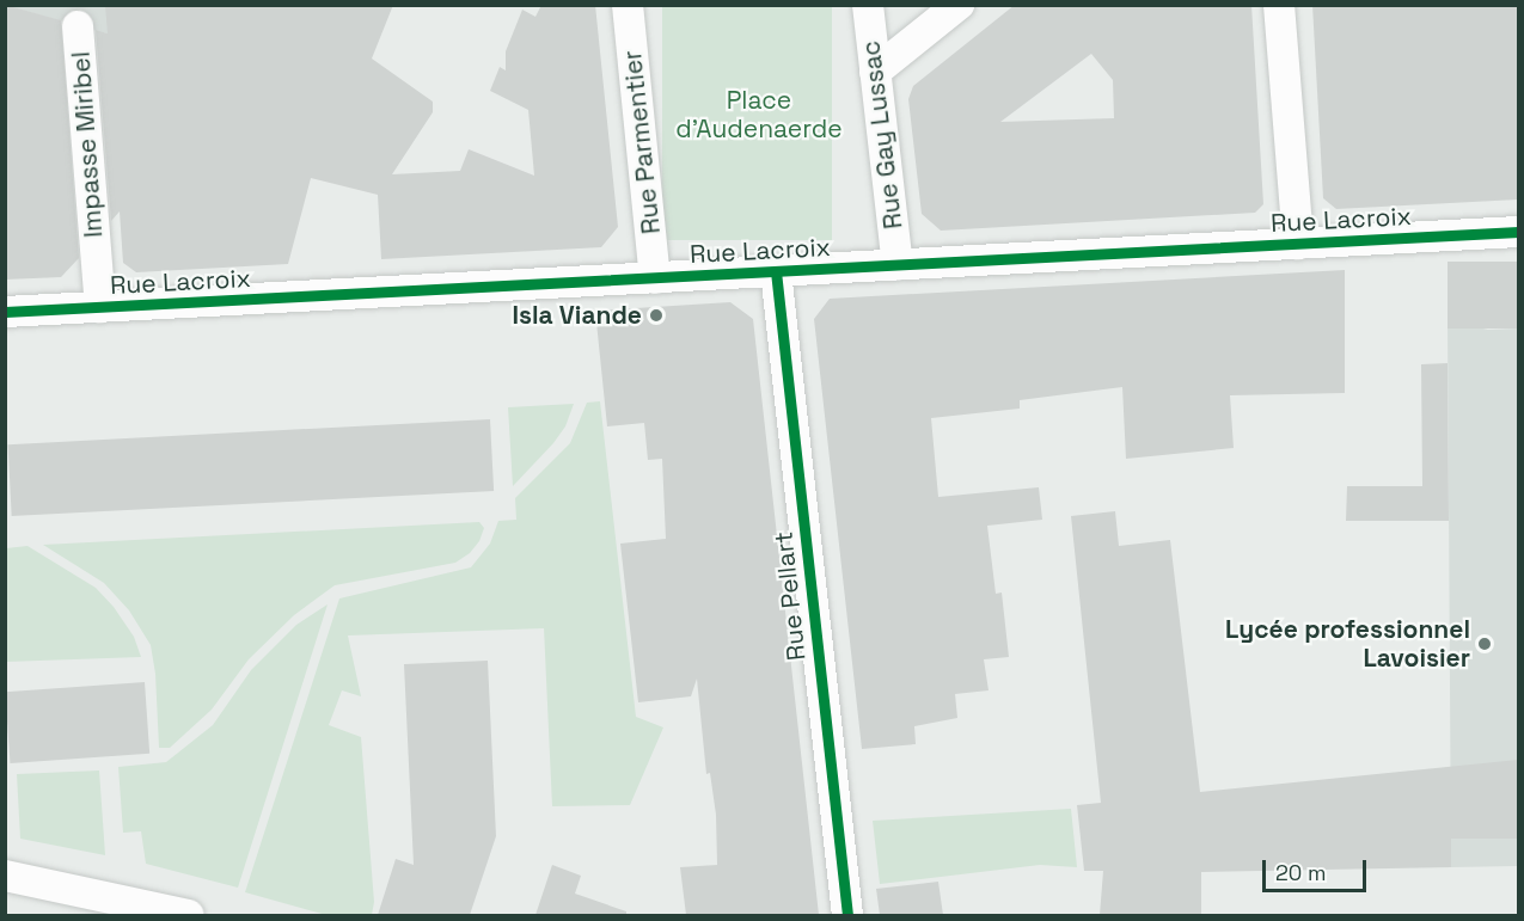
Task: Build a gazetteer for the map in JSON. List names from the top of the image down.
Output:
{
  "streets": {
    "street": [
      "Rue Gay Lussac",
      "Rue Parmentier",
      "Impasse Miribel",
      "Rue Lacroix",
      "Rue Pellart"
    ]
  },
  "crossings": [
    ["Rue Gay Lussac", "Rue Lacroix"],
    ["Rue Parmentier", "Rue Lacroix"],
    ["Impasse Miribel", "Rue Lacroix"],
    ["Rue Lacroix", "Rue Pellart"]
  ],
  "parks": ["Place d'Audenaerde"],
  "places": ["Isla Viande", "Lycée professionnel Lavoisier"],
  "scale_bar": "20 m"
}
